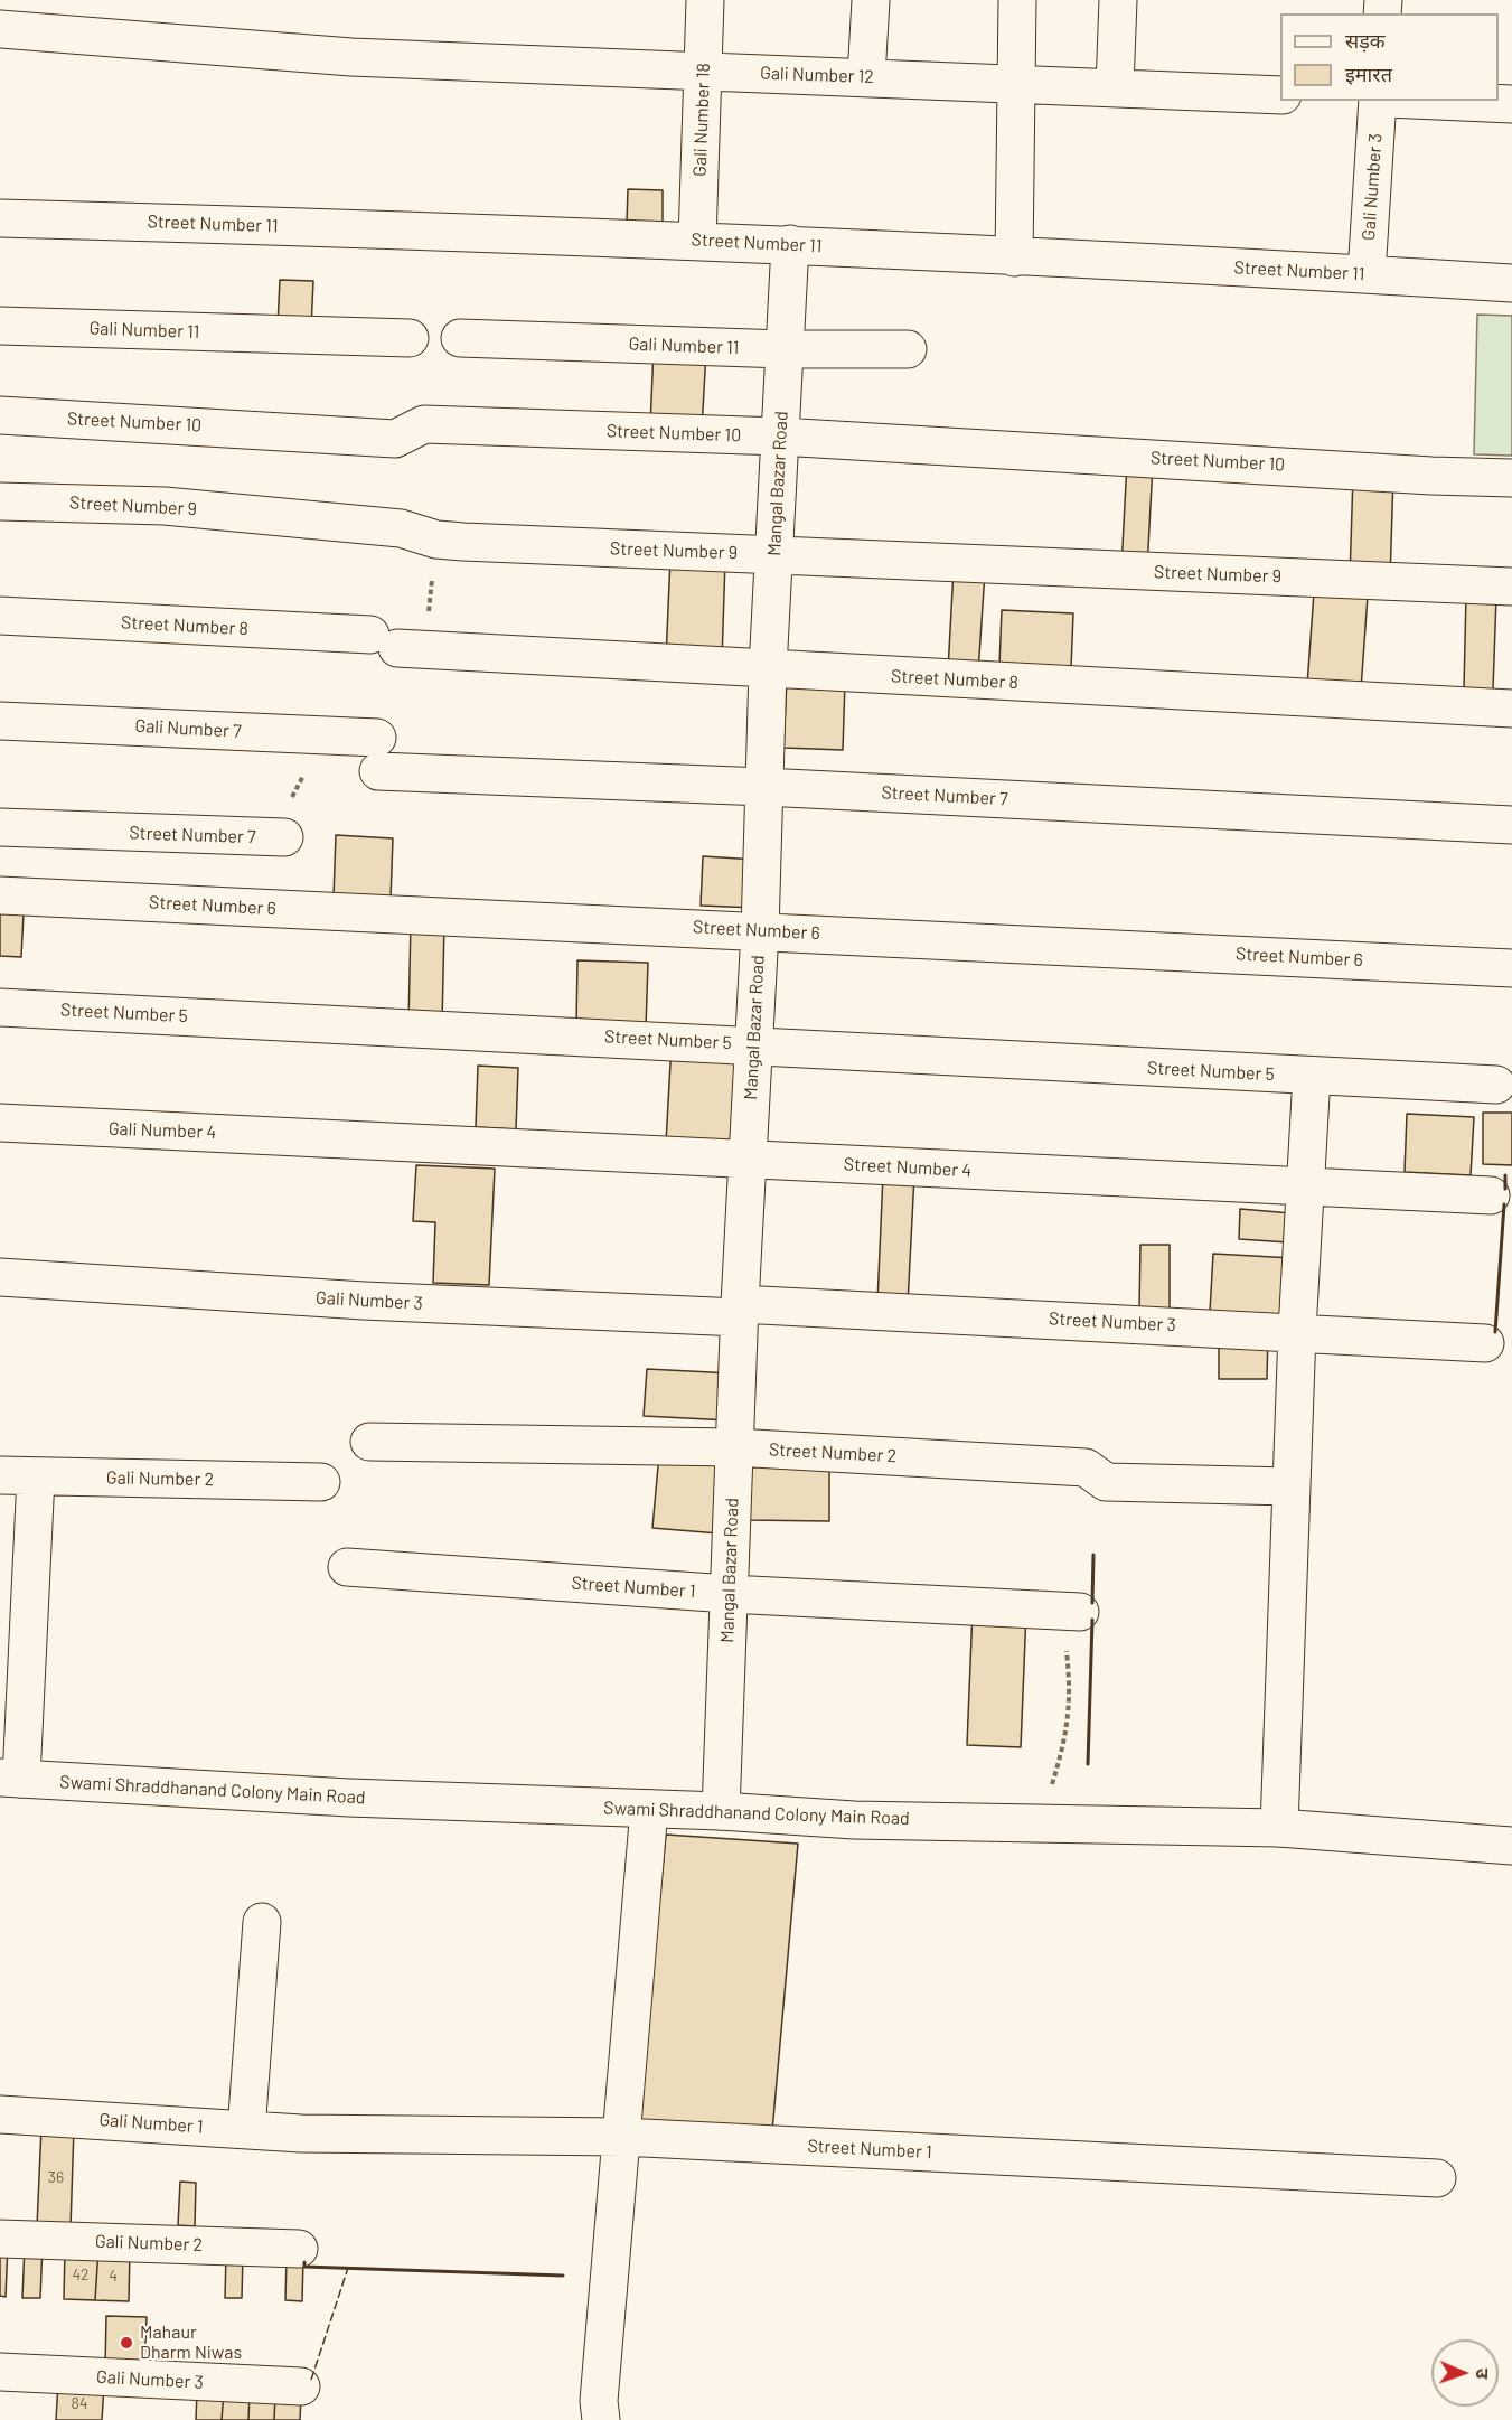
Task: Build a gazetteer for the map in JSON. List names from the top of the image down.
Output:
{
  "streets": {
    "street": [
      "Gali Number 12",
      "Gali Number 18",
      "Gali Number 3",
      "Street Number 11",
      "Gali Number 11",
      "Street Number 10",
      "Mangal Bazar Road",
      "Street Number 9",
      "Street Number 8",
      "Gali Number 7",
      "Street Number 7",
      "Street Number 6",
      "Street Number 5",
      "Gali Number 4",
      "Street Number 4",
      "Street Number 3",
      "Street Number 2",
      "Gali Number 2",
      "Street Number 1",
      "Swami Shraddhanand Colony Main Road",
      "Gali Number 1"
    ]
  },
  "crossings": [
    ["Gali Number 12", "Gali Number 18"],
    ["Gali Number 18", "Street Number 11"],
    ["Gali Number 3", "Street Number 11"],
    ["Gali Number 3", "Mangal Bazar Road"],
    ["Gali Number 3", "Street Number 3"],
    ["Street Number 11", "Mangal Bazar Road"],
    ["Gali Number 11", "Mangal Bazar Road"],
    ["Street Number 10", "Mangal Bazar Road"],
    ["Mangal Bazar Road", "Street Number 9"],
    ["Mangal Bazar Road", "Street Number 8"],
    ["Mangal Bazar Road", "Street Number 7"],
    ["Mangal Bazar Road", "Street Number 6"],
    ["Mangal Bazar Road", "Street Number 5"],
    ["Mangal Bazar Road", "Street Number 4"],
    ["Mangal Bazar Road", "Street Number 3"],
    ["Mangal Bazar Road", "Street Number 2"],
    ["Mangal Bazar Road", "Street Number 1"],
    ["Mangal Bazar Road", "Swami Shraddhanand Colony Main Road"],
    ["Gali Number 7", "Street Number 7"],
    ["Gali Number 4", "Street Number 4"],
    ["Street Number 1", "Gali Number 1"]
  ],
  "places": ["Mahaur Dharm Niwas"],
  "house_numbers": [
    "36",
    "42",
    "4",
    "84"
  ],
  "legend": ["सड़क", "इमारत"],
  "north": "right"
}
